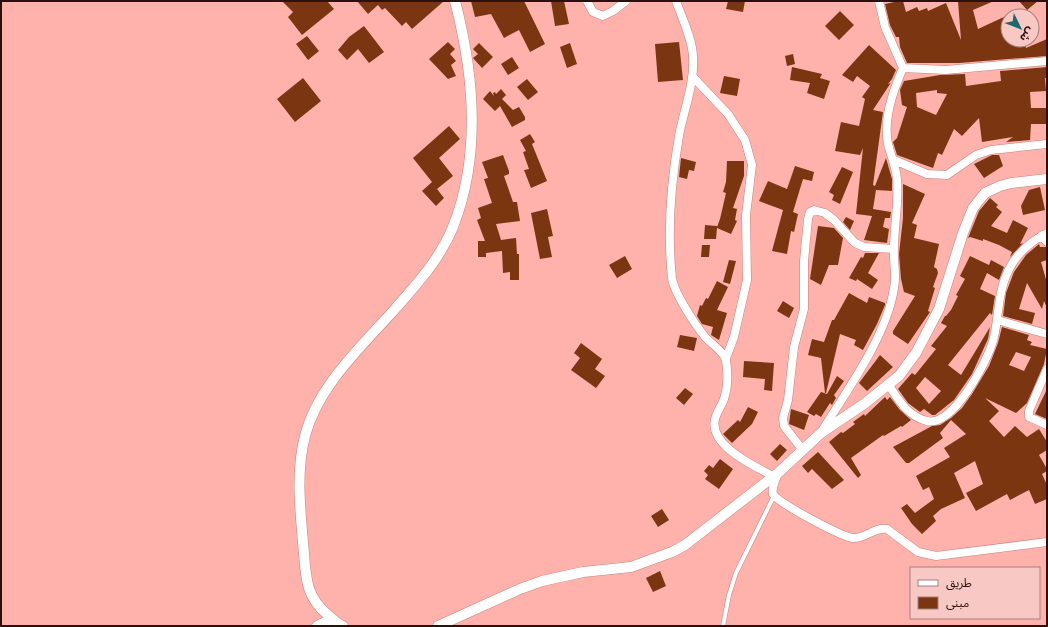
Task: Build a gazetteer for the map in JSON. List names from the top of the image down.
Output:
{
  "legend": ["طريق", "مبنى"],
  "north": "bottom right"
}
